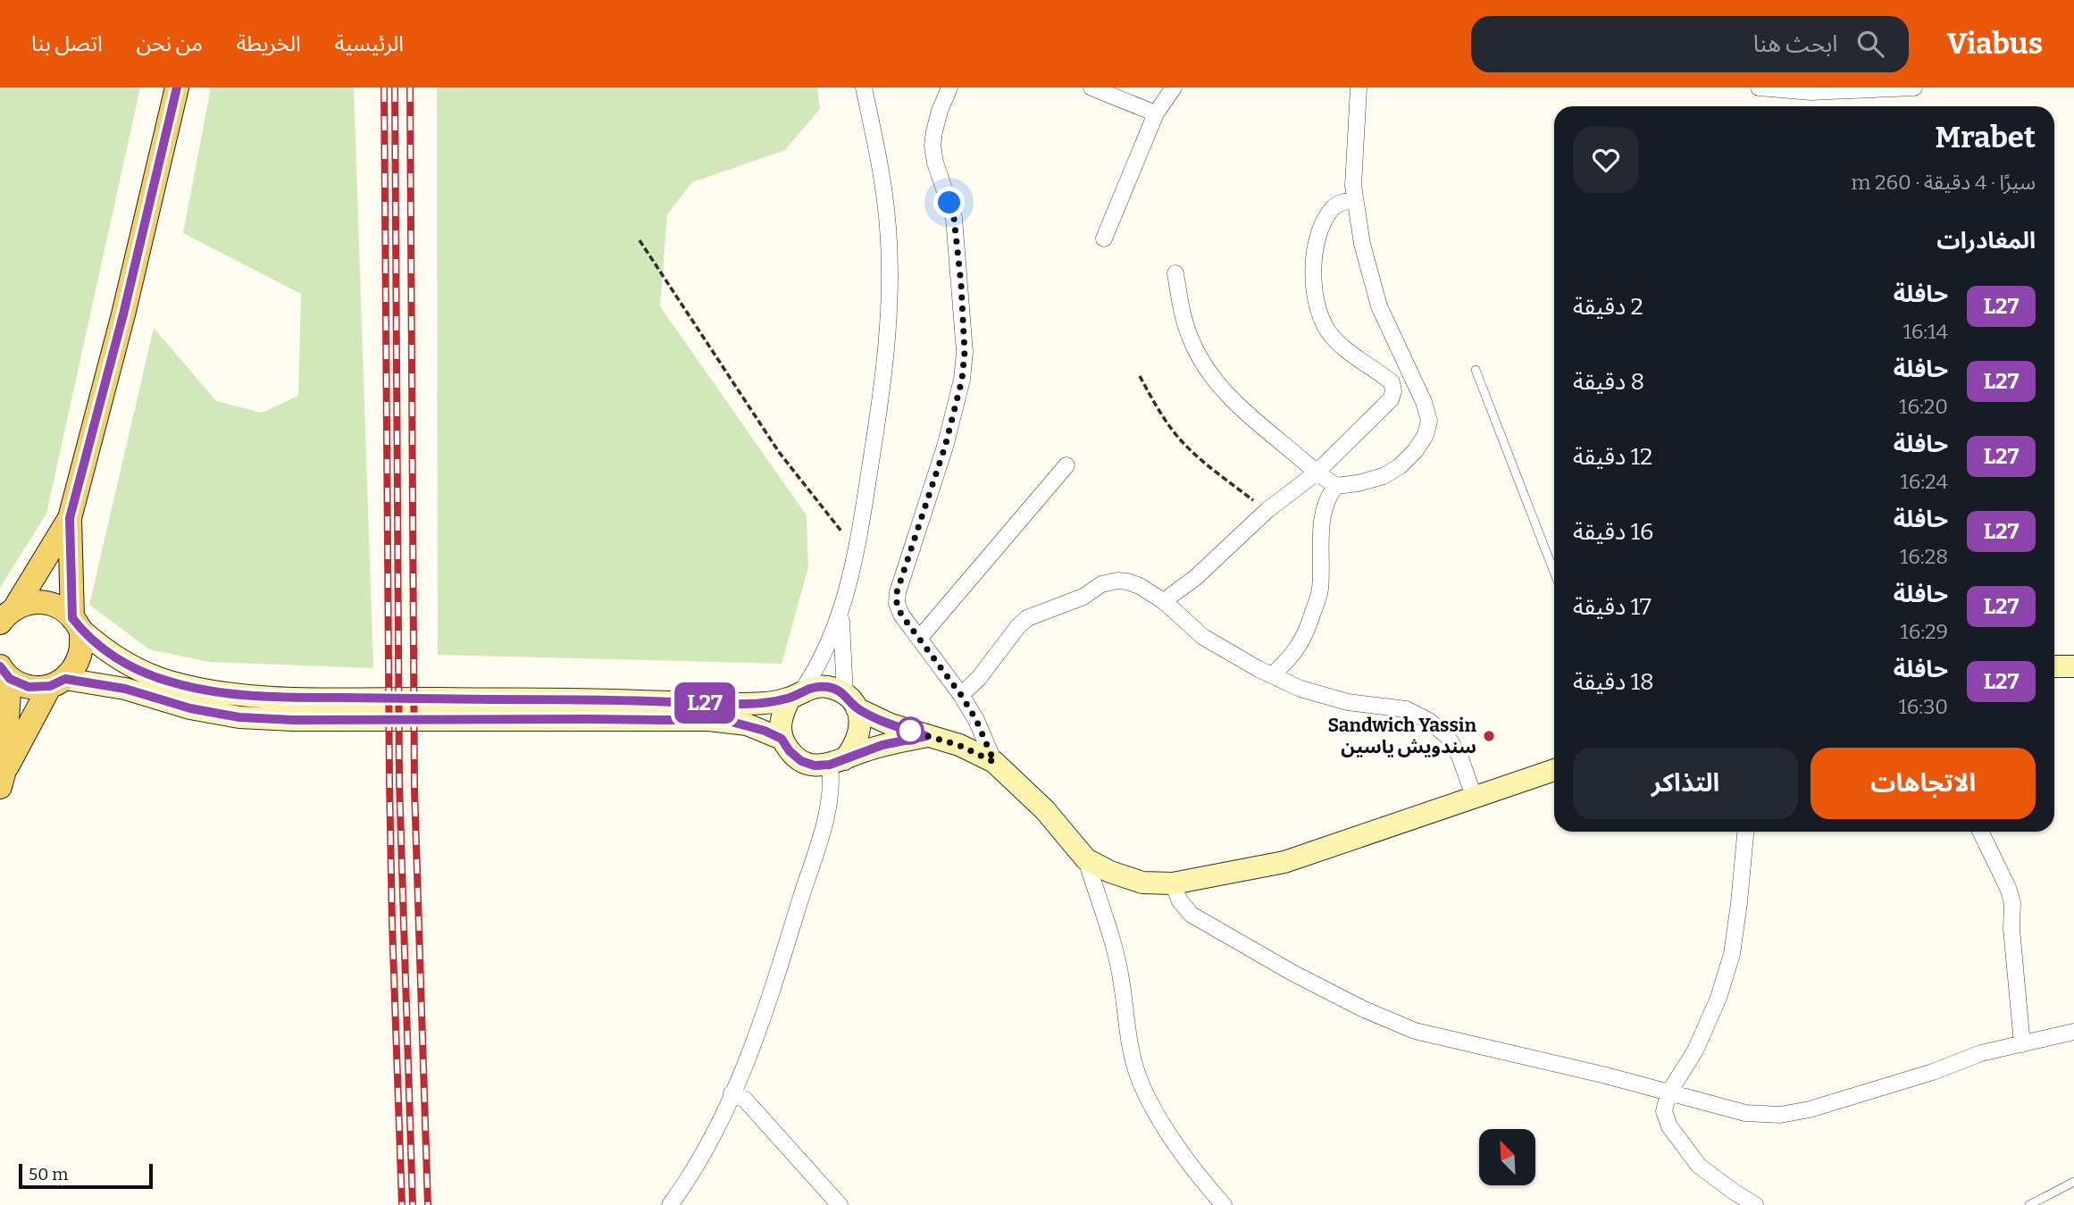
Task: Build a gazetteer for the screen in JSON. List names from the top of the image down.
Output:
{
  "places": ["Sandwich Yassin سندويش ياسين"],
  "lines": ["bus line L27"],
  "scale_bar": "50 m",
  "north": "top left",
  "page": {
    "header": "Viabus",
    "search": "ابحث هنا",
    "nav": [
      "الرئيسية",
      "الخريطة",
      "من نحن",
      "اتصل بنا"
    ],
    "on_map": "L27",
    "heading": [
      ["Mrabet", "سيرًا · 4 دقيقة · 260 m"],
      "المغادرات"
    ],
    "list": [
      {
        "mark": "L27",
        "name": "حافلة",
        "note": "16:14",
        "value": "2 دقيقة"
      },
      {
        "mark": "L27",
        "name": "حافلة",
        "note": "16:20",
        "value": "8 دقيقة"
      },
      {
        "mark": "L27",
        "name": "حافلة",
        "note": "16:24",
        "value": "12 دقيقة"
      },
      {
        "mark": "L27",
        "name": "حافلة",
        "note": "16:28",
        "value": "16 دقيقة"
      },
      {
        "mark": "L27",
        "name": "حافلة",
        "note": "16:29",
        "value": "17 دقيقة"
      },
      {
        "mark": "L27",
        "name": "حافلة",
        "note": "16:30",
        "value": "18 دقيقة"
      }
    ],
    "buttons": ["الاتجاهات", "التذاكر"],
    "scale": "50 m"
  }
}
